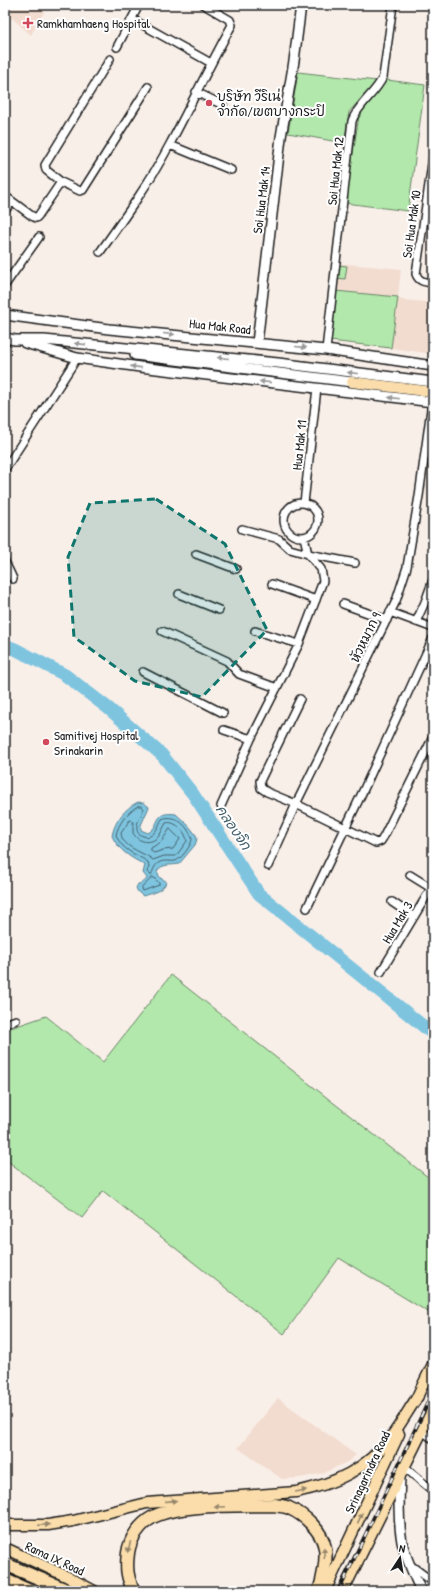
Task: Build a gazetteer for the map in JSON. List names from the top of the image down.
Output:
{
  "streets": {
    "main road": [
      "Soi Hua Mak 14",
      "Hua Mak Road",
      "Srinagarindra Road",
      "Rama IX Road"
    ],
    "street": [
      "Soi Hua Mak 12",
      "Soi Hua Mak 10",
      "Hua Mak 11",
      "หัวหมาก 9",
      "Hua Mak 3"
    ]
  },
  "crossings": [
    ["Soi Hua Mak 12", "Hua Mak Road"],
    ["Soi Hua Mak 14", "Hua Mak Road"]
  ],
  "water": ["คลองจิก"],
  "places": {
    "health": ["Ramkhamhaeng Hospital"],
    "other": ["บริษัท วีริเน่ จำกัด/เขตบางกระปิ", "Samitivej Hospital Srinakarin"]
  },
  "north": "top"
}
